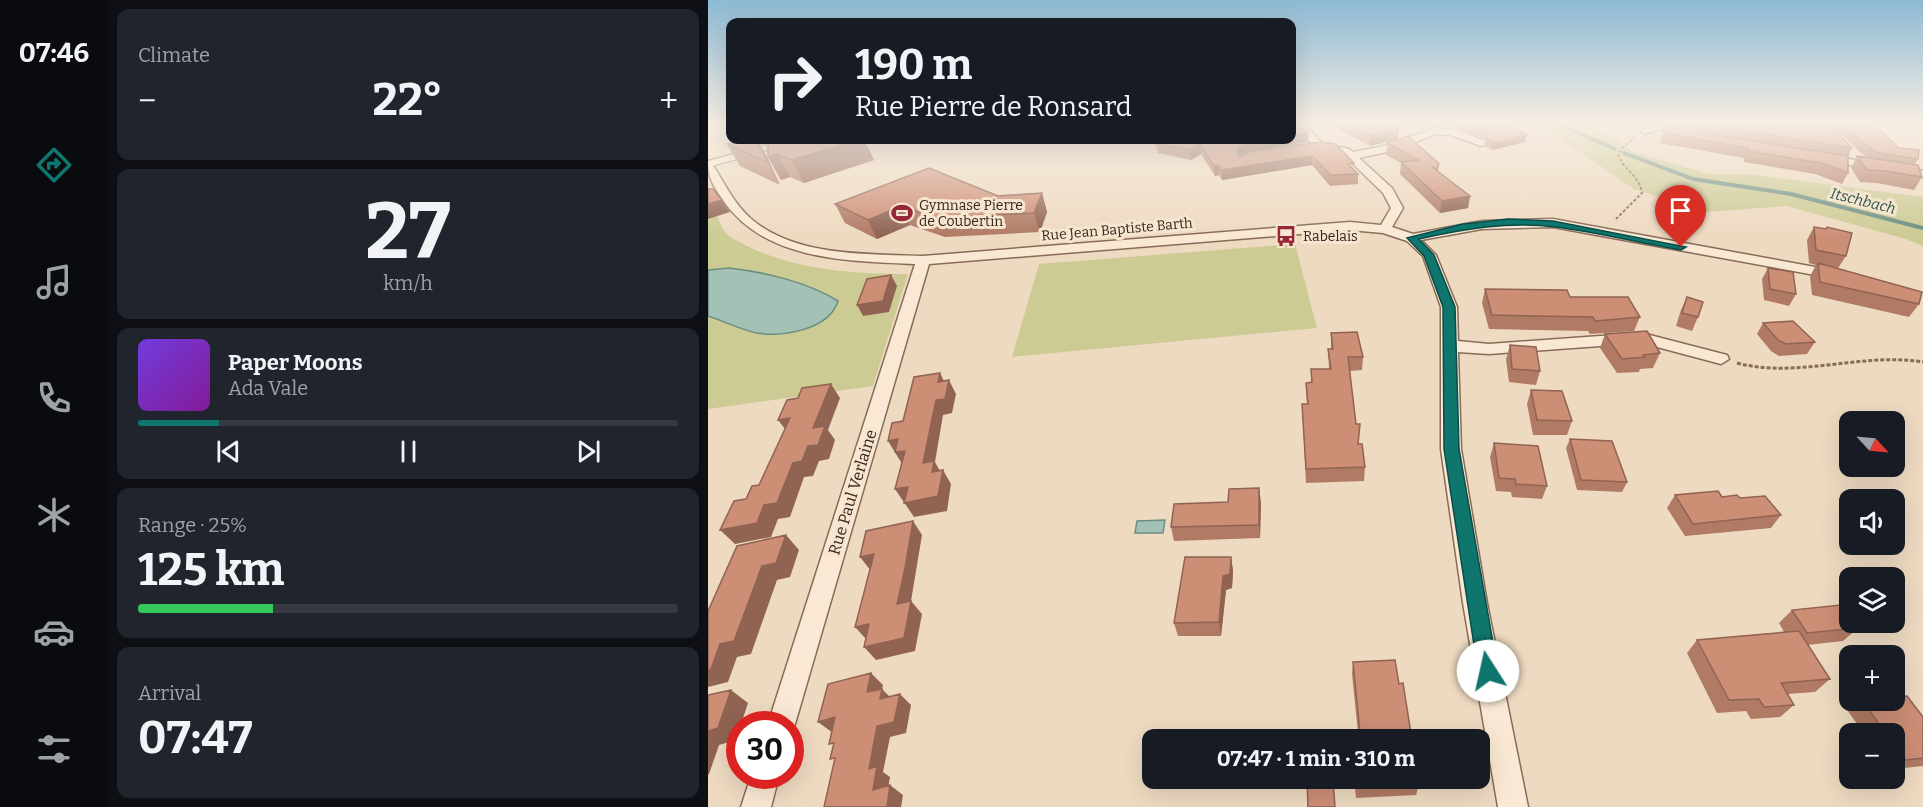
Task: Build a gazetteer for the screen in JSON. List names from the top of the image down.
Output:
{
  "streets": {
    "street": ["Rue Jean Baptiste Barth", "Rue Paul Verlaine"]
  },
  "crossings": [
    ["Rue Jean Baptiste Barth", "Rue Paul Verlaine"]
  ],
  "water": ["Itschbach"],
  "places": {
    "sports": ["Gymnase Pierre de Coubertin"],
    "bus stop": ["Rabelais"]
  },
  "north": "bottom right",
  "page": {
    "tabs": "07:46",
    "tile": [
      "Climate",
      ["27", "km/h"],
      ["Range · 25%", "125 km"],
      ["Arrival", "07:47"]
    ],
    "turn": ["190 m", "Rue Pierre de Ronsard"],
    "heat": ["−", "22°", "+"],
    "song": ["Paper Moons", "Ada Vale"],
    "map_buttons": ["+", "−"],
    "limit": "30",
    "trip": "07:47 · 1 min · 310 m"
  }
}
